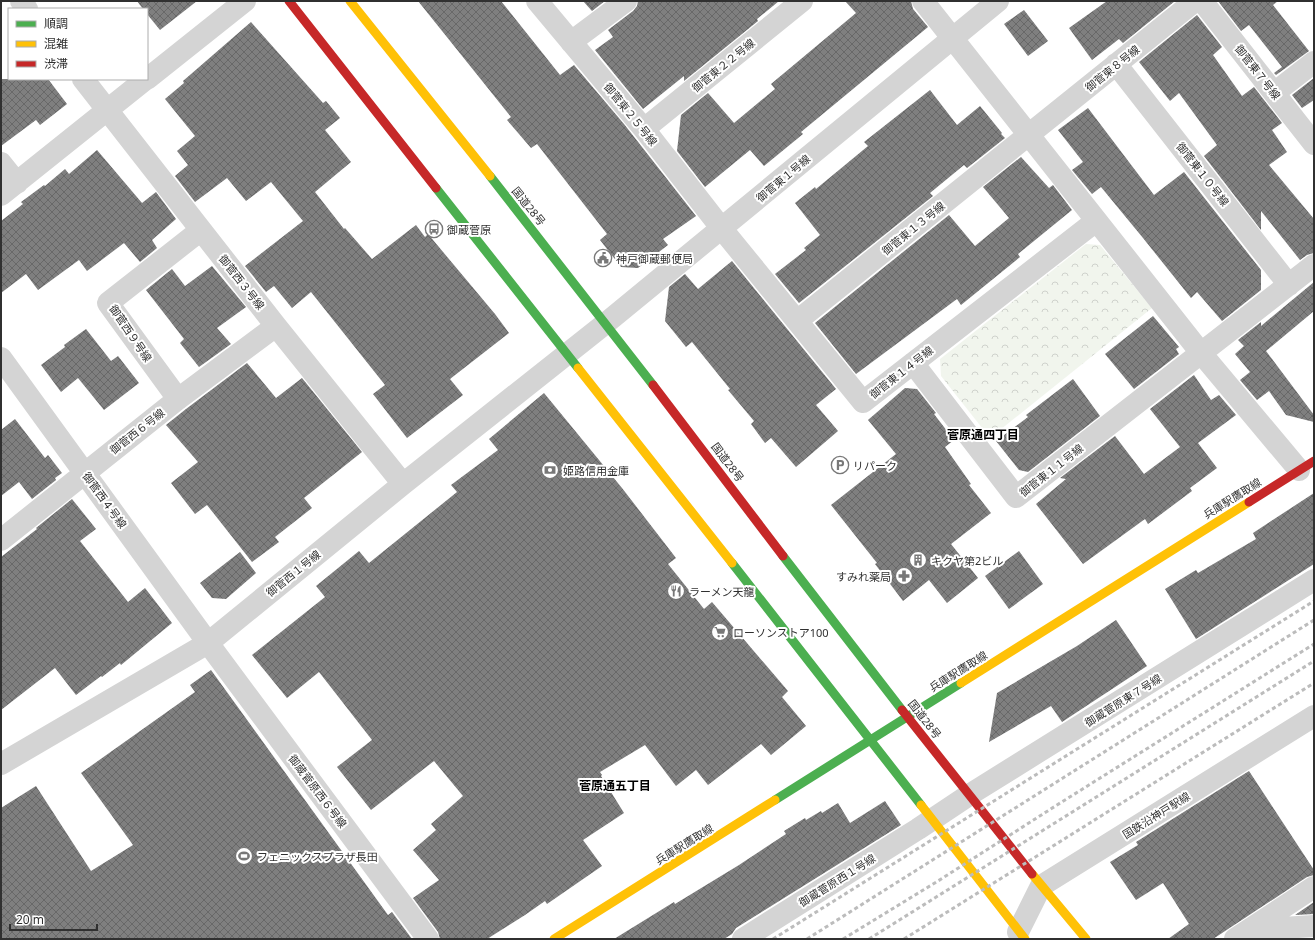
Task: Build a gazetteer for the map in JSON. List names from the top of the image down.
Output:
{
  "streets": {
    "main road": ["国道28号", "兵庫駅鷹取線"],
    "street": [
      "御菅東２２号線",
      "御菅東８号線",
      "御菅東７号線",
      "御菅東２５号線",
      "御菅東１０号線",
      "御菅東１号線",
      "御菅東１３号線",
      "御菅西３号線",
      "御菅西９号線",
      "御菅東１４号線",
      "御菅西６号線",
      "御菅東１１号線",
      "御菅西４号線",
      "御菅西１号線",
      "御蔵菅原東７号線",
      "御蔵菅原西６号線",
      "国鉄沿神戸駅線",
      "御蔵菅原西１号線"
    ]
  },
  "crossings": [
    ["御菅東２２号線", "御菅東２５号線"],
    ["御菅東８号線", "御菅東１０号線"],
    ["御菅東８号線", "御菅東１３号線"],
    ["御菅東２５号線", "御菅東１号線"],
    ["御菅東２５号線", "御菅東１４号線"],
    ["御菅東１号線", "国道28号"],
    ["御菅東１号線", "御菅東１４号線"],
    ["御菅東１号線", "御菅西１号線"],
    ["国道28号", "兵庫駅鷹取線"],
    ["国道28号", "御蔵菅原東７号線"],
    ["国道28号", "国鉄沿神戸駅線"],
    ["御菅東１３号線", "御菅東１４号線"],
    ["御菅西３号線", "御菅西９号線"],
    ["御菅西３号線", "御菅西６号線"],
    ["御菅西３号線", "御菅西１号線"],
    ["御菅西９号線", "御菅西６号線"],
    ["御菅東１４号線", "御菅東１１号線"],
    ["御菅西６号線", "御菅西４号線"],
    ["御菅西４号線", "御菅西１号線"],
    ["御菅西４号線", "御蔵菅原西６号線"],
    ["御菅西１号線", "御蔵菅原西６号線"],
    ["御蔵菅原東７号線", "御蔵菅原西１号線"]
  ],
  "districts": ["菅原通四丁目", "菅原通五丁目"],
  "places": {
    "bus stop": ["御蔵菅原"],
    "public building": ["神戸御蔵郵便局"],
    "parking": ["リパーク"],
    "bank": ["姫路信用金庫"],
    "building": ["キクヤ第2ビル"],
    "pharmacy": ["すみれ薬局"],
    "restaurant": ["ラーメン天龍"],
    "supermarket": ["ローソンストア100"],
    "sports": ["フェニックスプラザ長田"]
  },
  "legend": ["順調", "混雑", "渋滞"],
  "scale_bar": "20 m"
}
